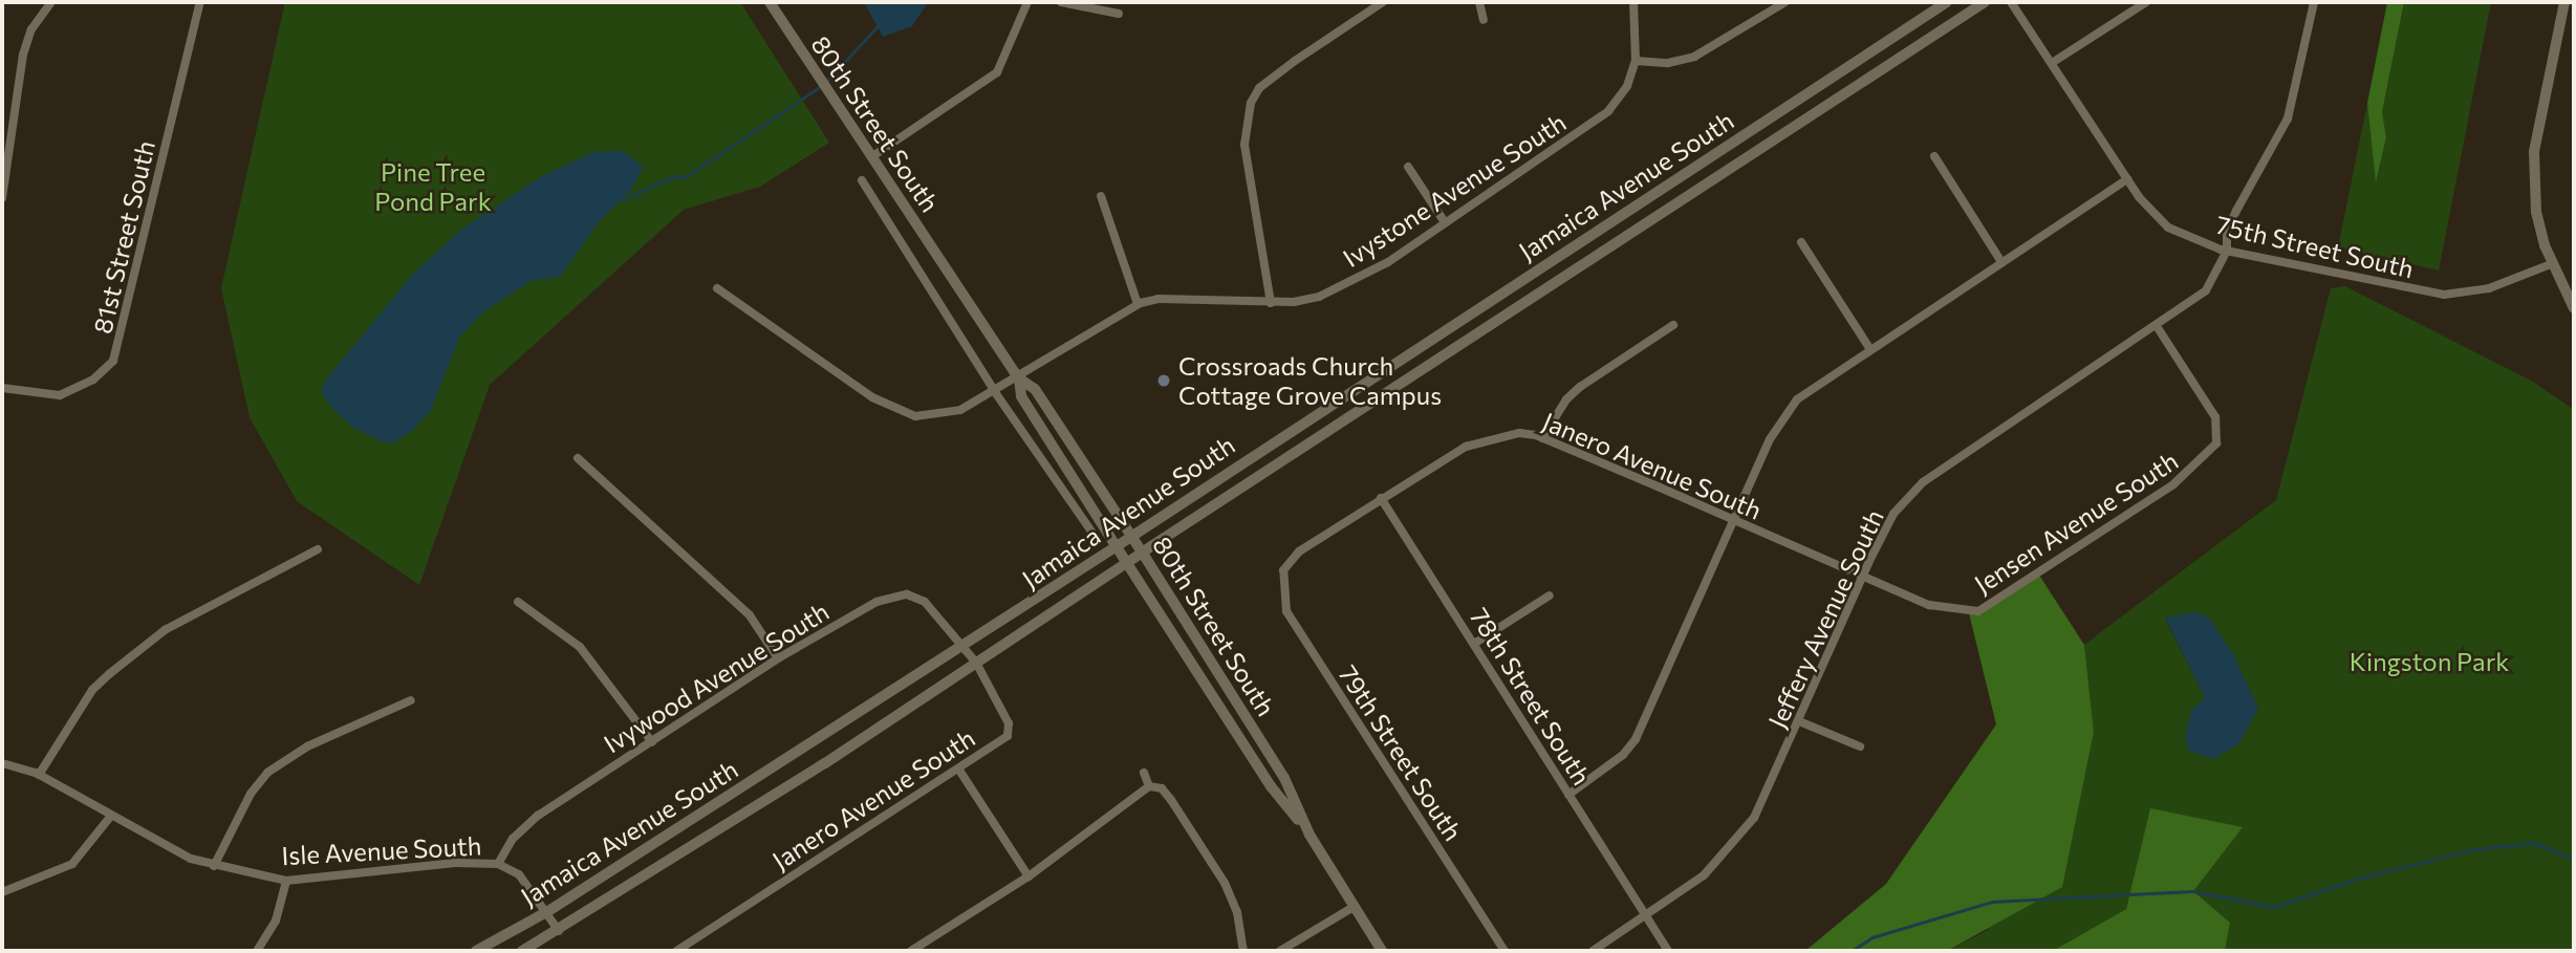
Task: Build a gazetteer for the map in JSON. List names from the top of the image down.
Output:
{
  "streets": {
    "main road": ["80th Street South", "Jamaica Avenue South"],
    "street": [
      "Ivystone Avenue South",
      "81st Street South",
      "75th Street South",
      "Janero Avenue South",
      "Jensen Avenue South",
      "Jeffery Avenue South",
      "Ivywood Avenue South",
      "78th Street South",
      "79th Street South",
      "Isle Avenue South"
    ]
  },
  "crossings": [
    ["80th Street South", "Jamaica Avenue South"],
    ["80th Street South", "Ivystone Avenue South"],
    ["Jamaica Avenue South", "Janero Avenue South"],
    ["Jamaica Avenue South", "Ivywood Avenue South"],
    ["Jamaica Avenue South", "Isle Avenue South"],
    ["75th Street South", "Jeffery Avenue South"],
    ["Janero Avenue South", "Jensen Avenue South"],
    ["Janero Avenue South", "Jeffery Avenue South"],
    ["Janero Avenue South", "Ivywood Avenue South"],
    ["Janero Avenue South", "78th Street South"],
    ["Janero Avenue South", "79th Street South"],
    ["Jensen Avenue South", "Jeffery Avenue South"],
    ["Jeffery Avenue South", "78th Street South"],
    ["Ivywood Avenue South", "Isle Avenue South"]
  ],
  "parks": ["Pine Tree Pond Park", "Kingston Park"],
  "places": ["Crossroads Church Cottage Grove Campus"]
}
